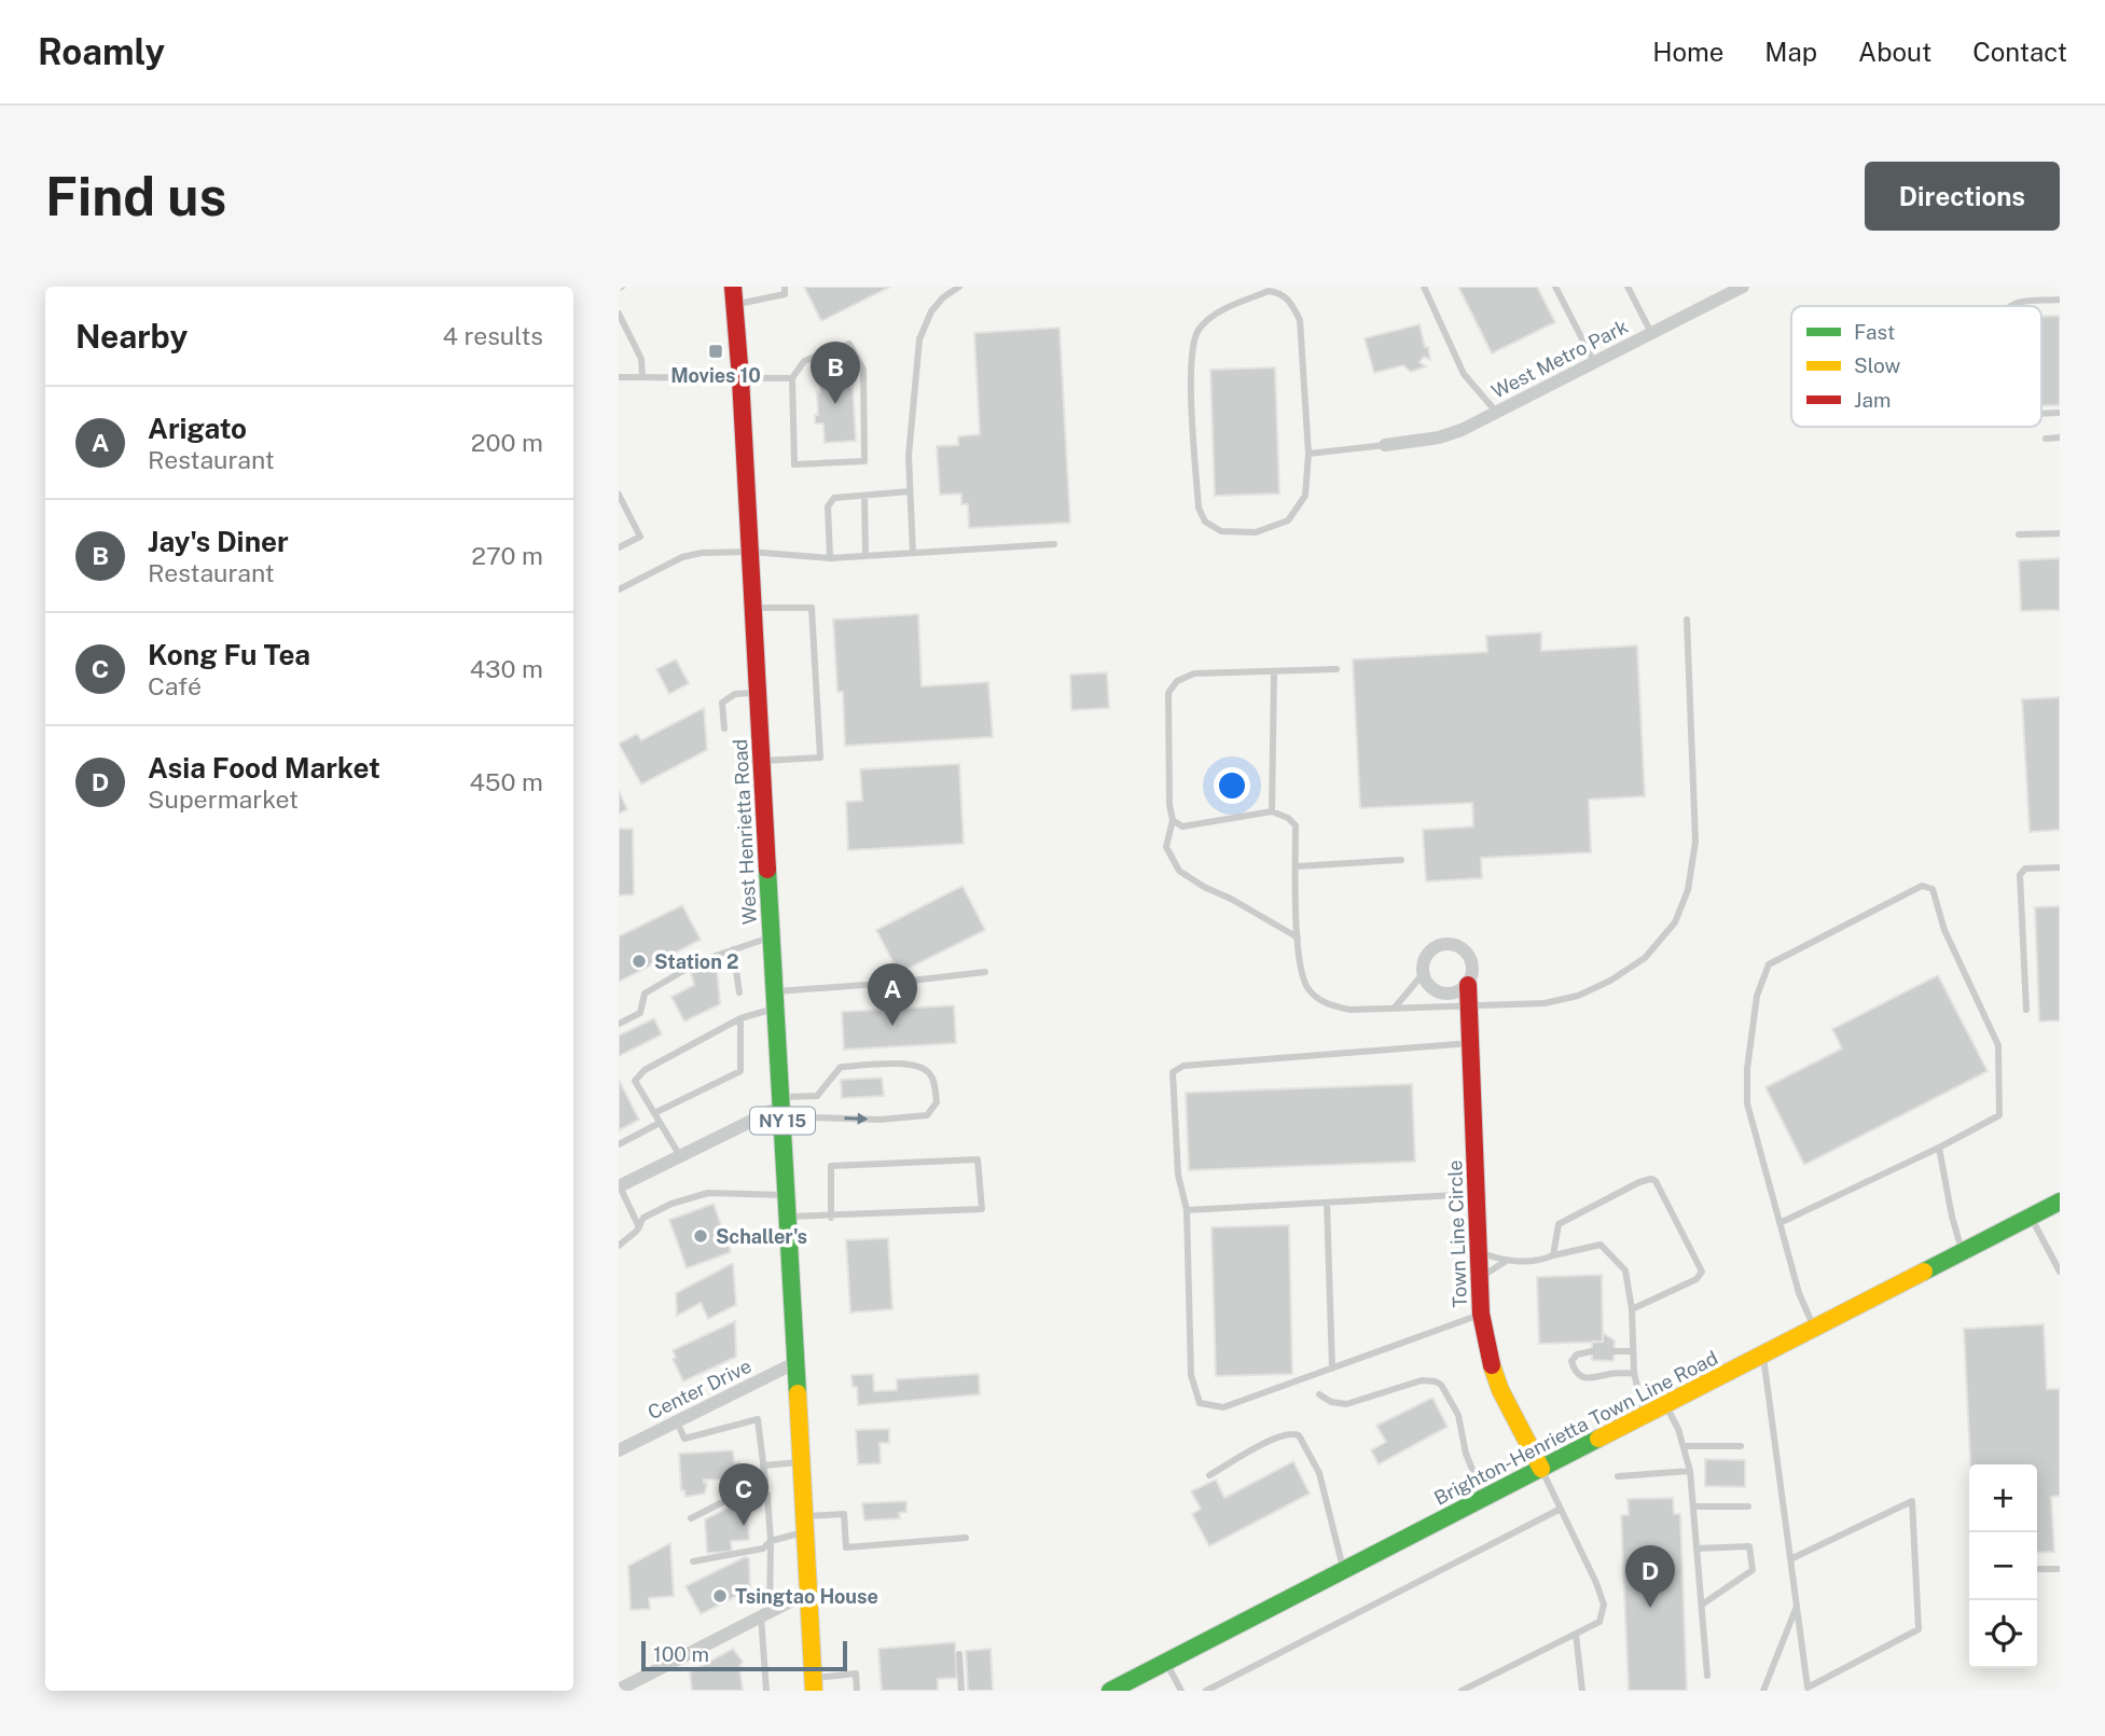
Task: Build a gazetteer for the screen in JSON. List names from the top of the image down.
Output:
{
  "streets": {
    "street": [
      "West Metro Park",
      "West Henrietta Road",
      "NY 15",
      "Town Line Circle",
      "Center Drive",
      "Brighton-Henrietta Town Line Road"
    ]
  },
  "crossings": [
    ["West Henrietta Road", "Center Drive"],
    ["Town Line Circle", "Brighton-Henrietta Town Line Road"]
  ],
  "places": {
    "transit": ["Movies 10"],
    "other": ["Station 2", "Schaller's", "Tsingtao House"]
  },
  "legend": ["Fast", "Slow", "Jam"],
  "scale_bar": "100 m",
  "page": {
    "header": "Roamly",
    "nav": [
      "Home",
      "Map",
      "About",
      "Contact"
    ],
    "buttons": "Directions",
    "title": "Find us",
    "heading": ["Nearby", "4 results"],
    "pins": [
      "B",
      "A",
      "C",
      "D"
    ],
    "list": [
      {
        "mark": "A",
        "name": "Arigato",
        "note": "Restaurant",
        "value": "200 m"
      },
      {
        "mark": "B",
        "name": "Jay's Diner",
        "note": "Restaurant",
        "value": "270 m"
      },
      {
        "mark": "C",
        "name": "Kong Fu Tea",
        "note": "Café",
        "value": "430 m"
      },
      {
        "mark": "D",
        "name": "Asia Food Market",
        "note": "Supermarket",
        "value": "450 m"
      }
    ],
    "map_buttons": ["+", "−"],
    "scale": "100 m"
  }
}
